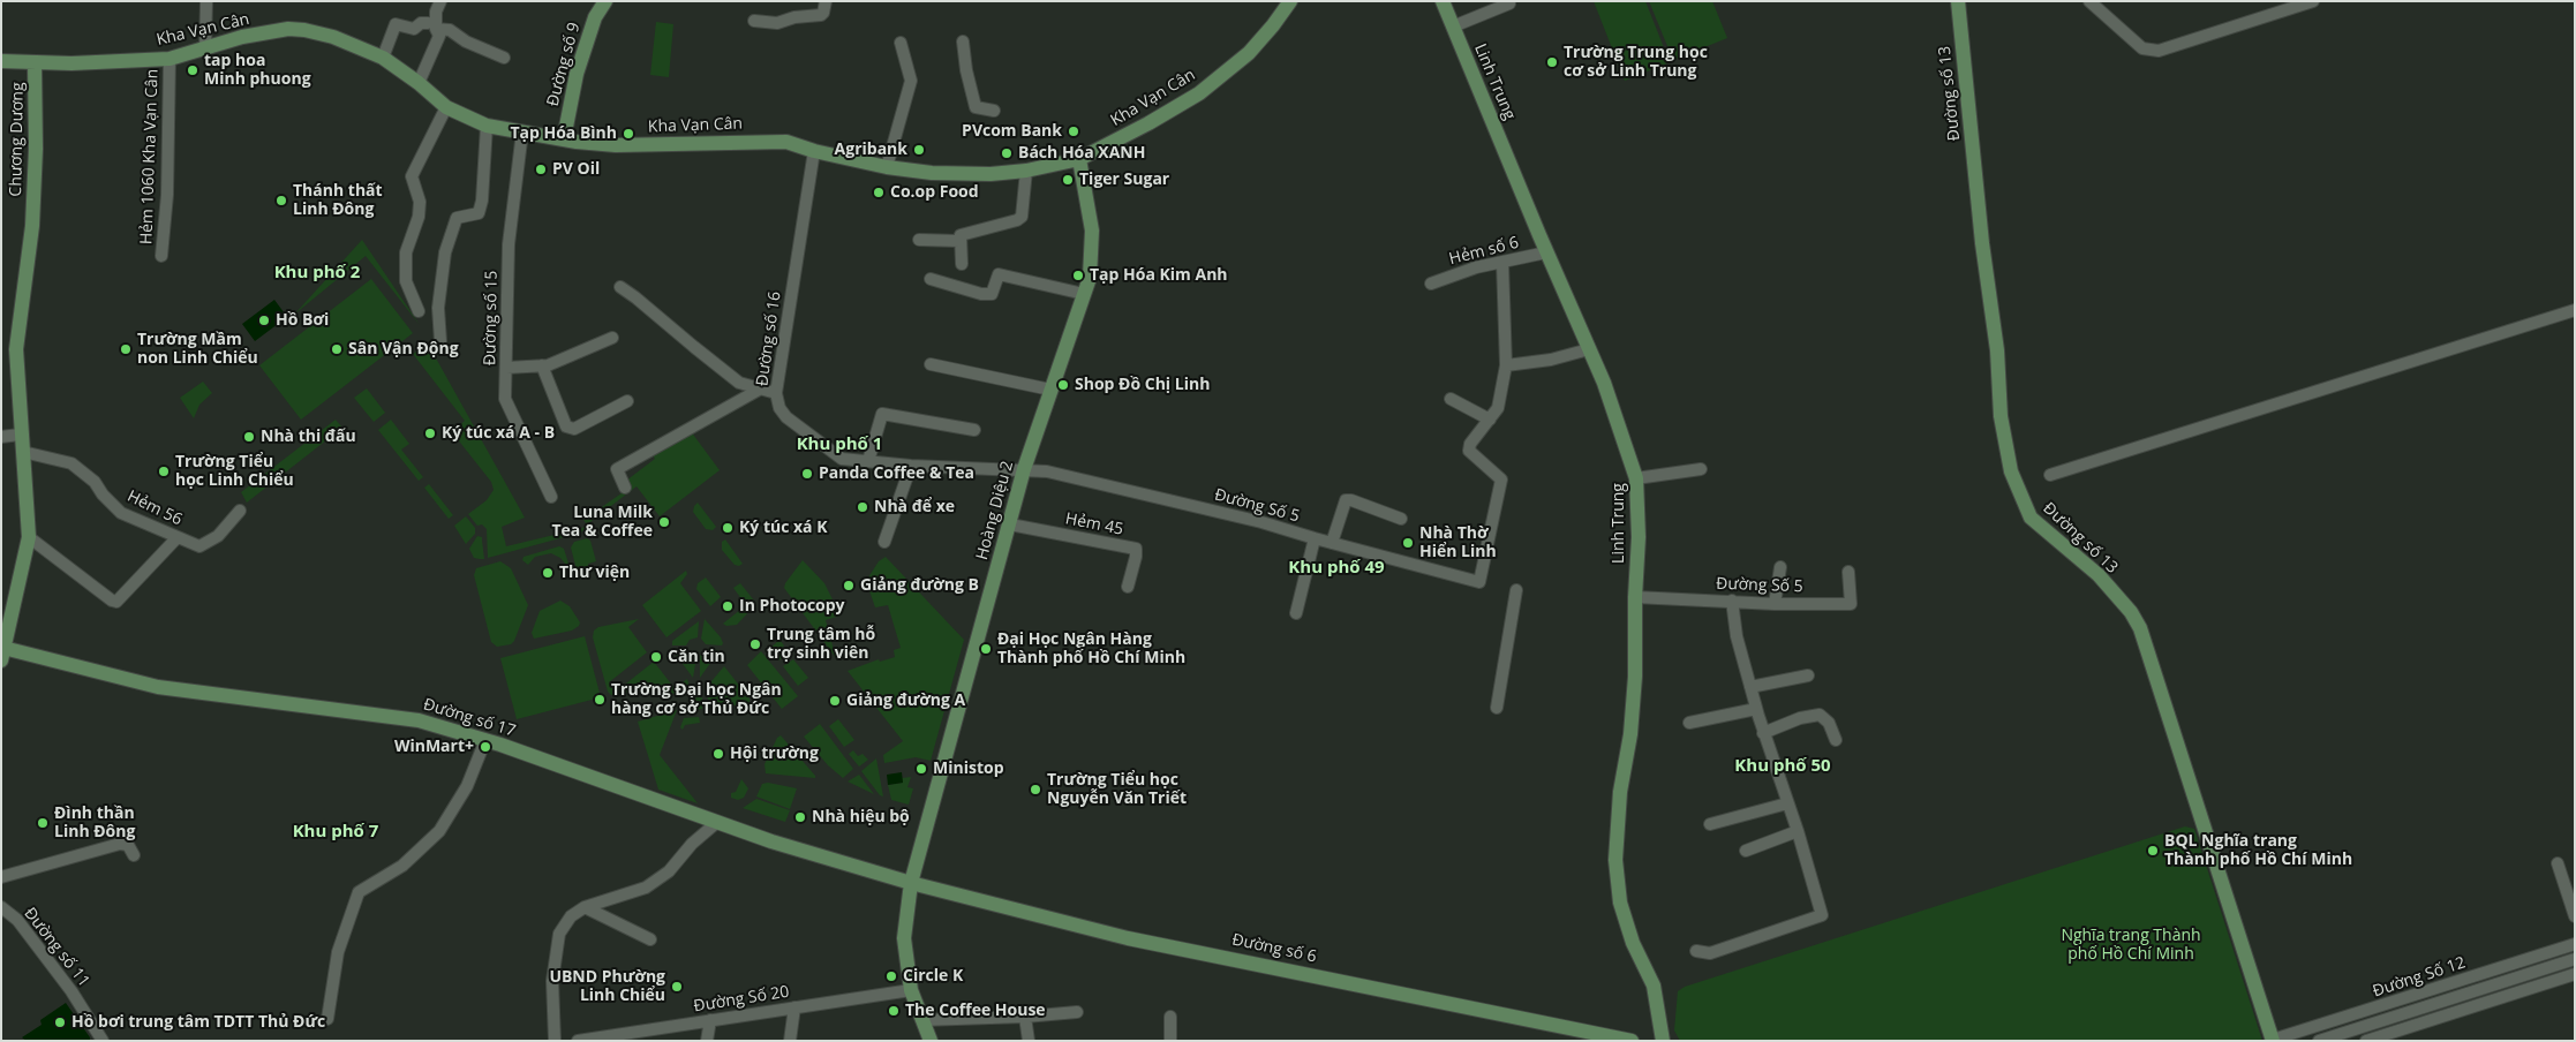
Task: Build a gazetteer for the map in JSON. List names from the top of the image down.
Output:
{
  "streets": {
    "street": [
      "Kha Vạn Cân",
      "Đường số 9",
      "Linh Trung",
      "Đường số 13",
      "Chương Dương",
      "Hẻm 1060 Kha Vạn Cân",
      "Hẻm số 6",
      "Đường số 15",
      "Đường số 16",
      "Đường Số 5",
      "Hẻm 56",
      "Hoàng Diệu 2",
      "Hẻm 45",
      "Đường số 17",
      "Đường số 11",
      "Đường số 6",
      "Đường Số 12",
      "Đường Số 20"
    ]
  },
  "crossings": [
    ["Kha Vạn Cân", "Đường số 9"],
    ["Kha Vạn Cân", "Chương Dương"],
    ["Kha Vạn Cân", "Hẻm 1060 Kha Vạn Cân"],
    ["Kha Vạn Cân", "Đường số 15"],
    ["Kha Vạn Cân", "Đường số 16"],
    ["Kha Vạn Cân", "Hoàng Diệu 2"],
    ["Linh Trung", "Hẻm số 6"],
    ["Linh Trung", "Đường Số 5"],
    ["Đường số 13", "Đường Số 12"],
    ["Chương Dương", "Hẻm 56"],
    ["Chương Dương", "Đường số 17"],
    ["Đường số 16", "Đường Số 5"],
    ["Đường số 16", "Hoàng Diệu 2"],
    ["Đường Số 5", "Hoàng Diệu 2"],
    ["Hoàng Diệu 2", "Hẻm 45"],
    ["Hoàng Diệu 2", "Đường số 17"],
    ["Hoàng Diệu 2", "Đường số 6"],
    ["Hoàng Diệu 2", "Đường Số 20"],
    ["Đường số 17", "Đường số 6"]
  ],
  "districts": [
    "Khu phố 2",
    "Khu phố 1",
    "Khu phố 49",
    "Khu phố 50",
    "Khu phố 7"
  ],
  "parks": ["Nghĩa trang Thành phố Hồ Chí Minh"],
  "places": [
    "Trường Trung học cơ sở Linh Trung",
    "tap hoa Minh phuong",
    "PVcom Bank",
    "Tạp Hóa Bình",
    "Agribank",
    "Bách Hóa XANH",
    "PV Oil",
    "Tiger Sugar",
    "Co.op Food",
    "Thánh thất Linh Đông",
    "Tạp Hóa Kim Anh",
    "Hồ Bơi",
    "Trường Mầm non Linh Chiểu",
    "Sân Vận Động",
    "Shop Đồ Chị Linh",
    "Ký túc xá A - B",
    "Nhà thi đấu",
    "Trường Tiểu học Linh Chiểu",
    "Panda Coffee & Tea",
    "Nhà để xe",
    "Luna Milk Tea & Coffee",
    "Ký túc xá K",
    "Nhà Thờ Hiển Linh",
    "Thư viện",
    "Giảng đường B",
    "In Photocopy",
    "Trung tâm hỗ trợ sinh viên",
    "Đại Học Ngân Hàng Thành phố Hồ Chí Minh",
    "Căn tin",
    "Trường Đại học Ngân hàng cơ sở Thủ Đức",
    "Giảng đường A",
    "WinMart+",
    "Hội trường",
    "Ministop",
    "Trường Tiểu học Nguyễn Văn Triết",
    "Nhà hiệu bộ",
    "Đình thần Linh Đông",
    "BQL Nghĩa trang Thành phố Hồ Chí Minh",
    "Circle K",
    "UBND Phường Linh Chiểu",
    "The Coffee House",
    "Hồ bơi trung tâm TDTT Thủ Đức"
  ]
}
